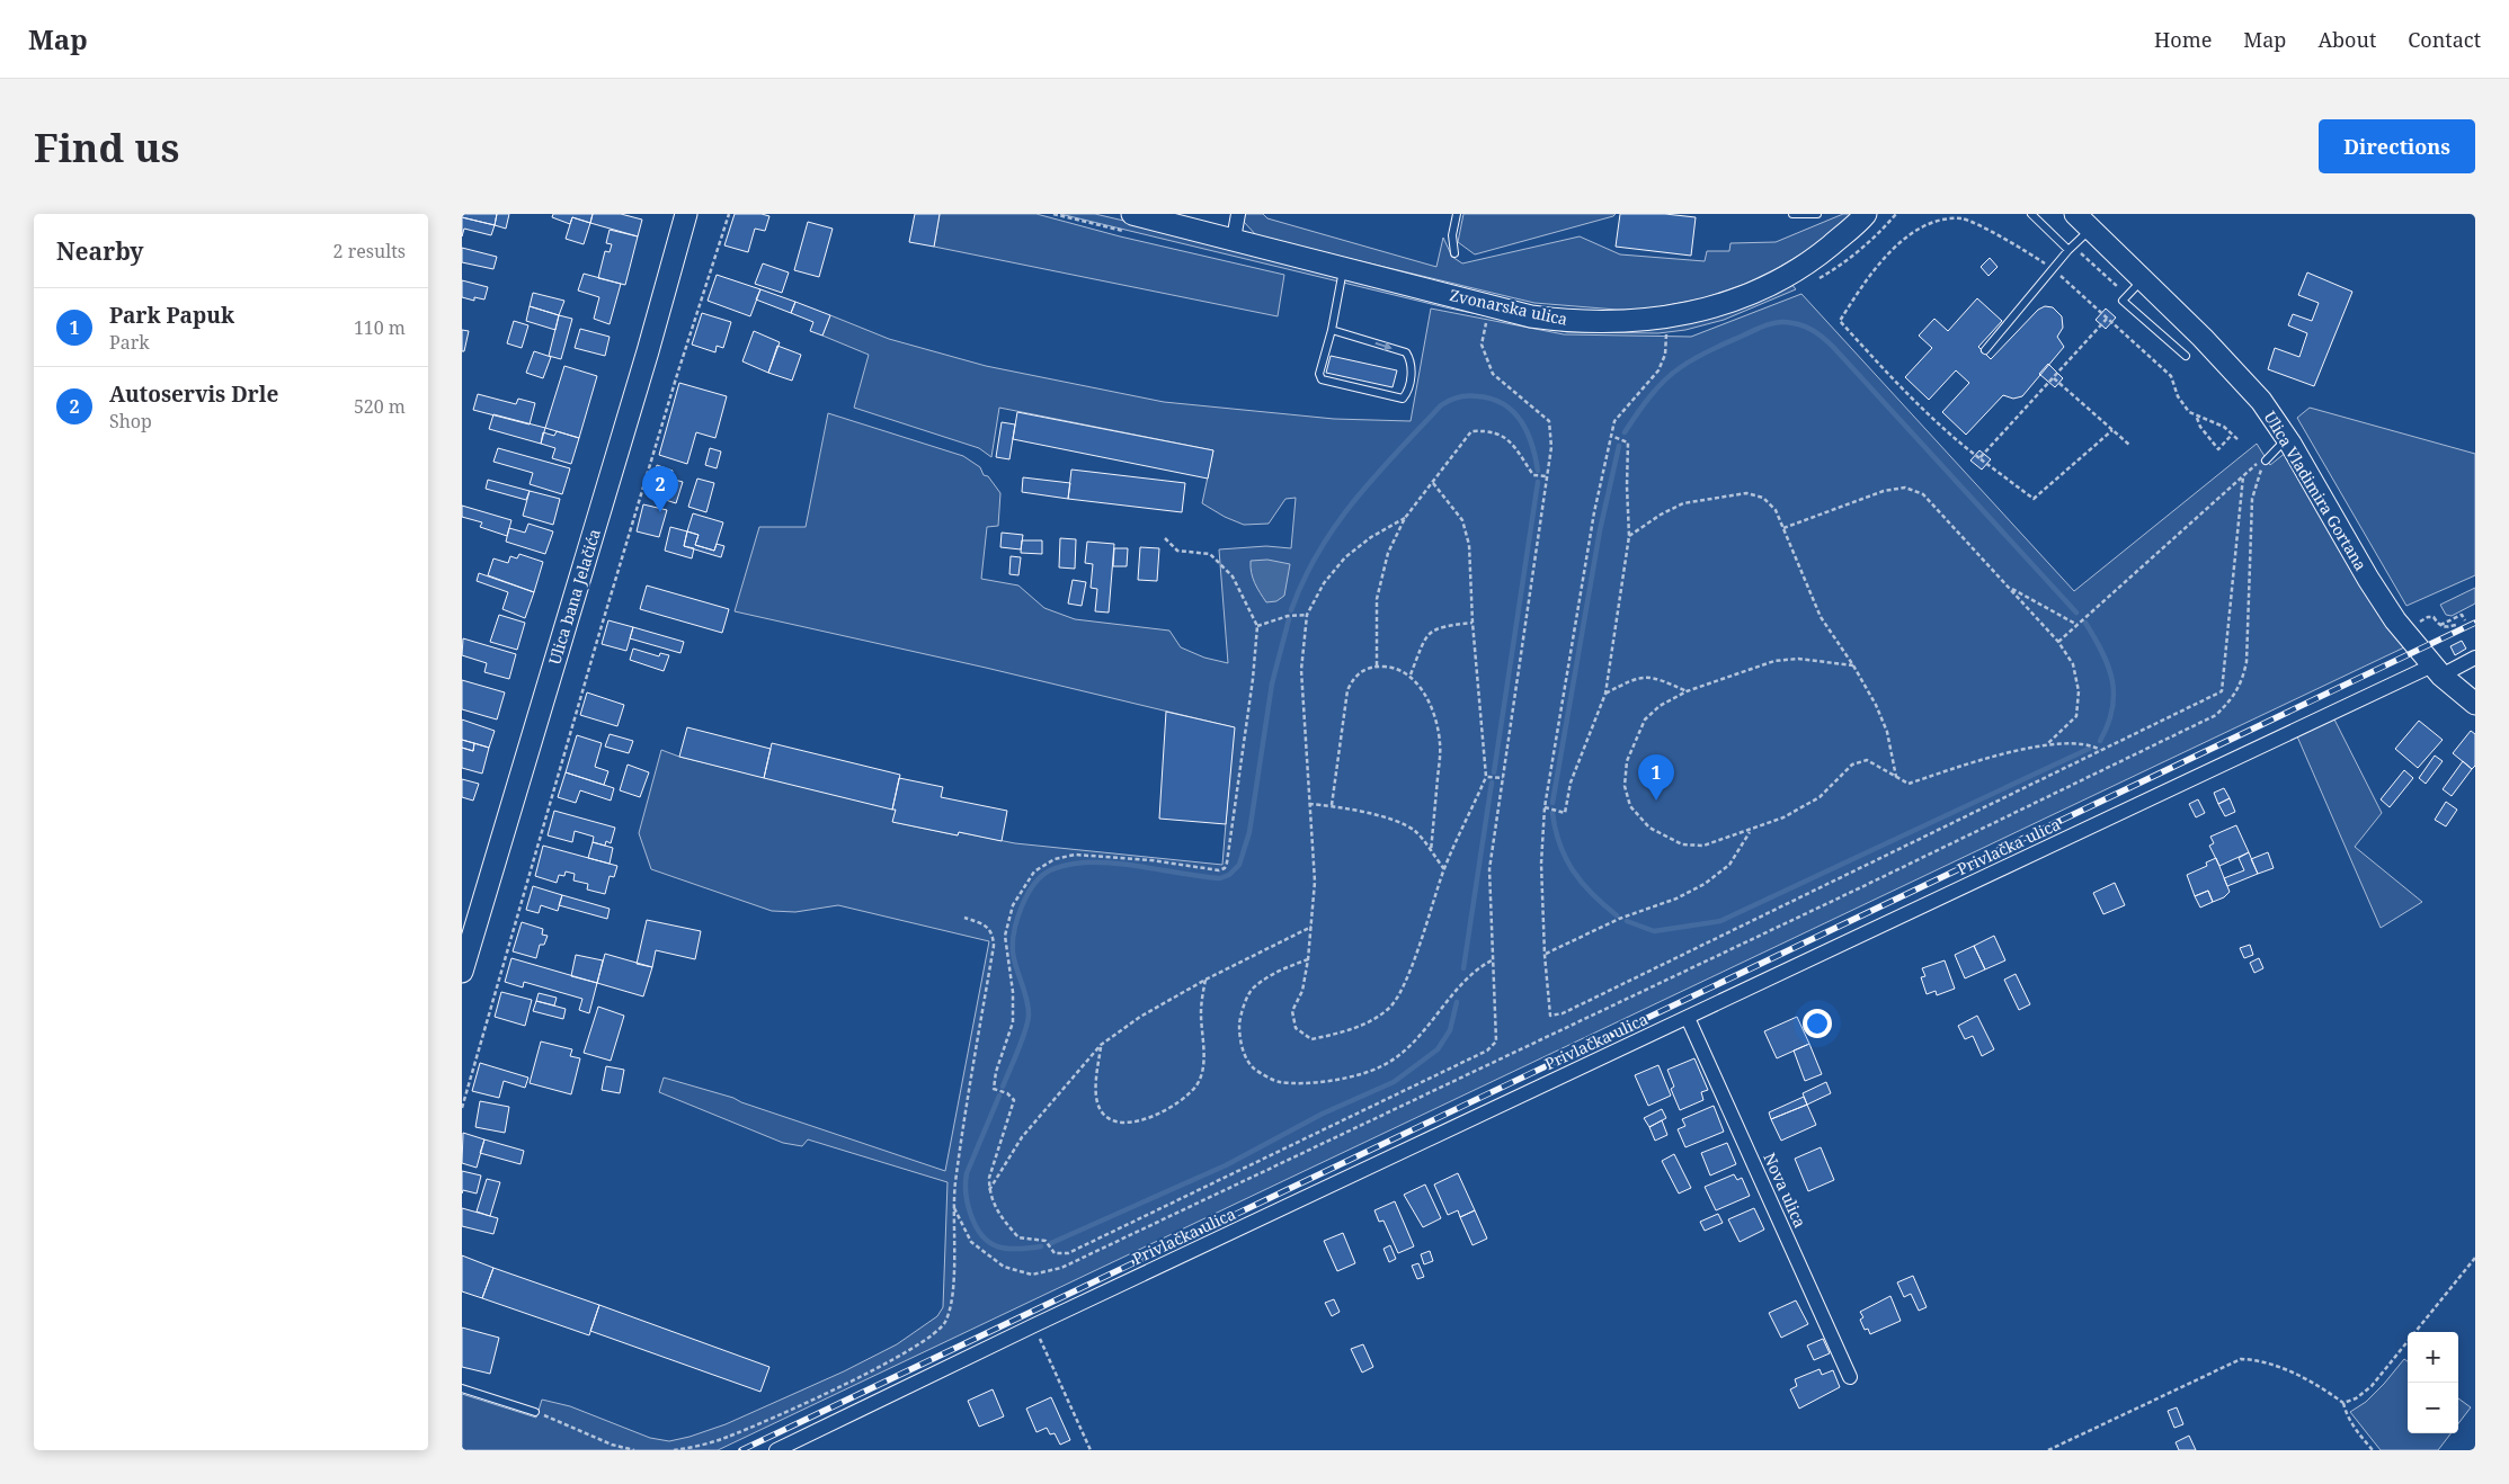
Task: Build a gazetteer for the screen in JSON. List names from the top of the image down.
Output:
{
  "streets": {
    "main road": ["Zvonarska ulica", "Ulica Vladimira Gortana", "Ulica bana Jelačića"],
    "street": ["Privlačka ulica", "Nova ulica"]
  },
  "crossings": [
    ["Ulica Vladimira Gortana", "Privlačka ulica"],
    ["Privlačka ulica", "Nova ulica"]
  ],
  "page": {
    "header": "Map",
    "nav": [
      "Home",
      "Map",
      "About",
      "Contact"
    ],
    "buttons": "Directions",
    "title": "Find us",
    "heading": ["Nearby", "2 results"],
    "list": [
      {
        "mark": "1",
        "name": "Park Papuk",
        "note": "Park",
        "value": "110 m"
      },
      {
        "mark": "2",
        "name": "Autoservis Drle",
        "note": "Shop",
        "value": "520 m"
      }
    ],
    "pins": ["2", "1"],
    "map_buttons": ["+", "−"]
  }
}
